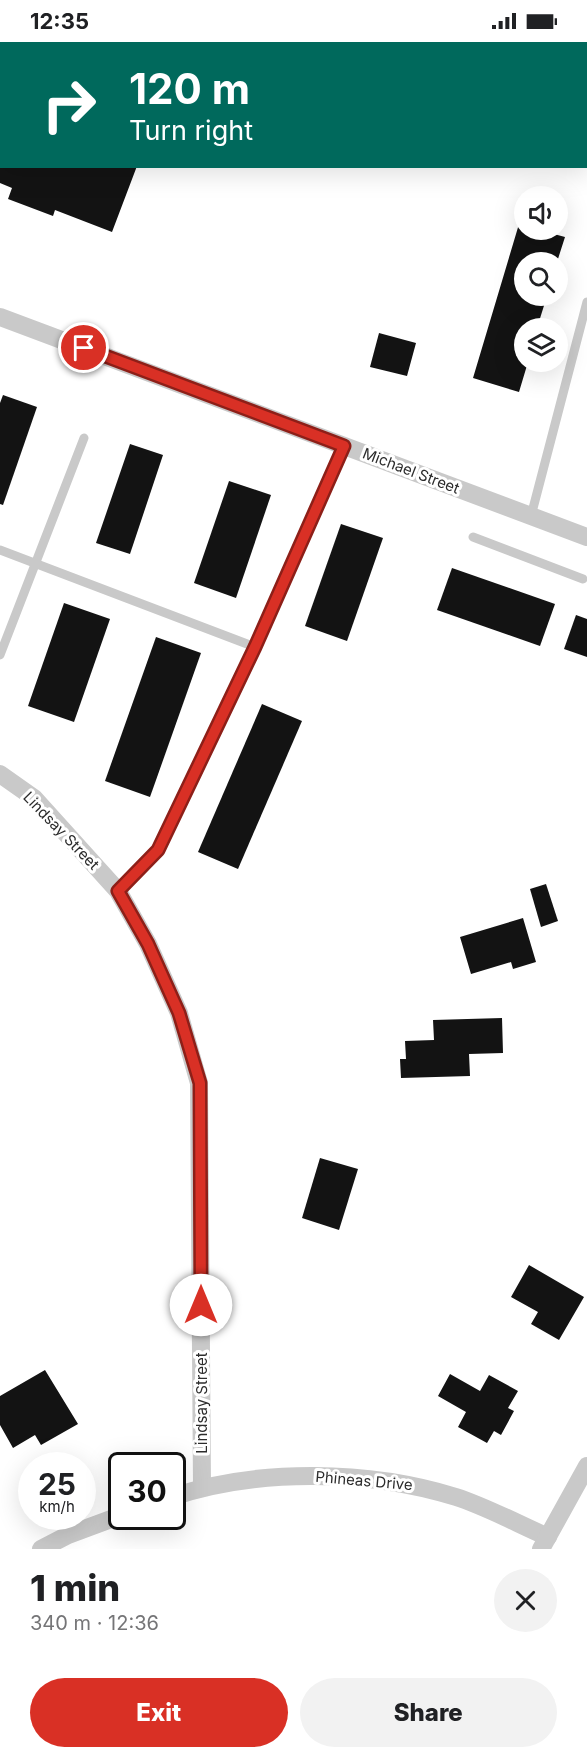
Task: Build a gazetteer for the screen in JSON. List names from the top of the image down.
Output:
{
  "streets": {
    "street": ["Michael Street", "Lindsay Street", "Phineas Drive"]
  },
  "crossings": [
    ["Lindsay Street", "Phineas Drive"]
  ],
  "page": {
    "status": "12:35",
    "turn": ["120 m", "Turn right"],
    "speed": "25 km/h",
    "limit": "30",
    "heading": ["1 min", "340 m · 12:36"],
    "buttons": ["Exit", "Share"]
  }
}
